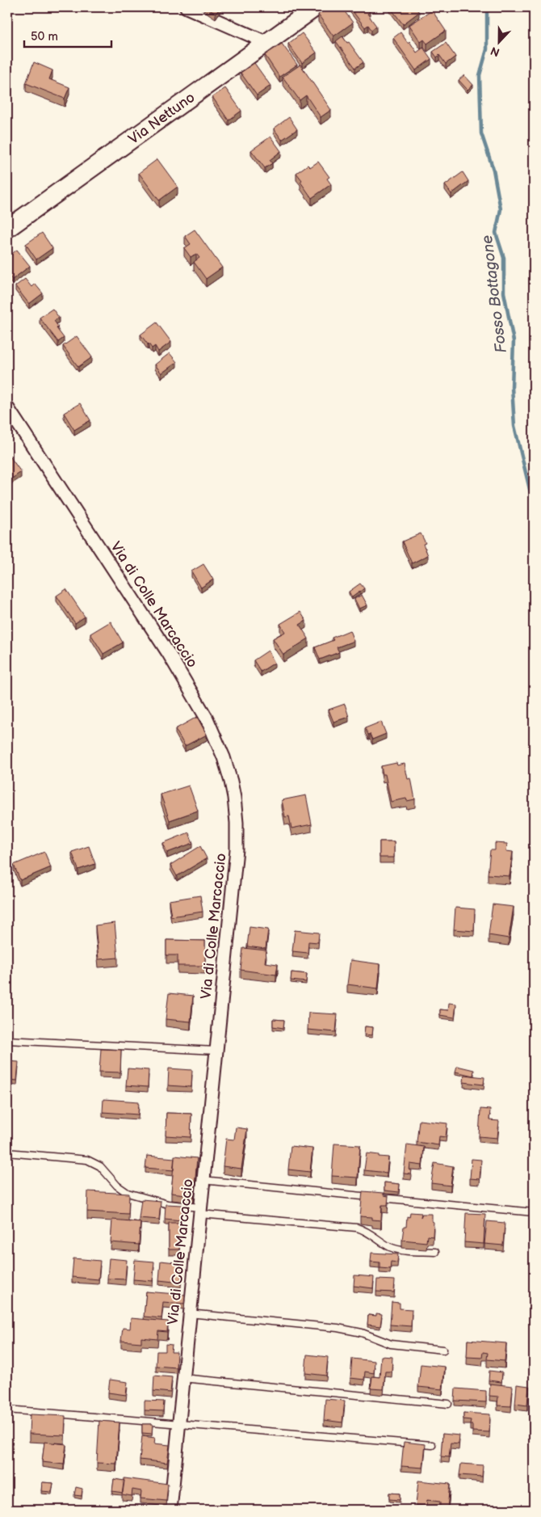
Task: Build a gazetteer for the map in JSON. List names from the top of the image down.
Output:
{
  "streets": {
    "main road": ["Via Nettuno"],
    "street": ["Via di Colle Marcaccio"]
  },
  "water": ["Fosso Bottagone"],
  "scale_bar": "50 m",
  "north": "bottom"
}
